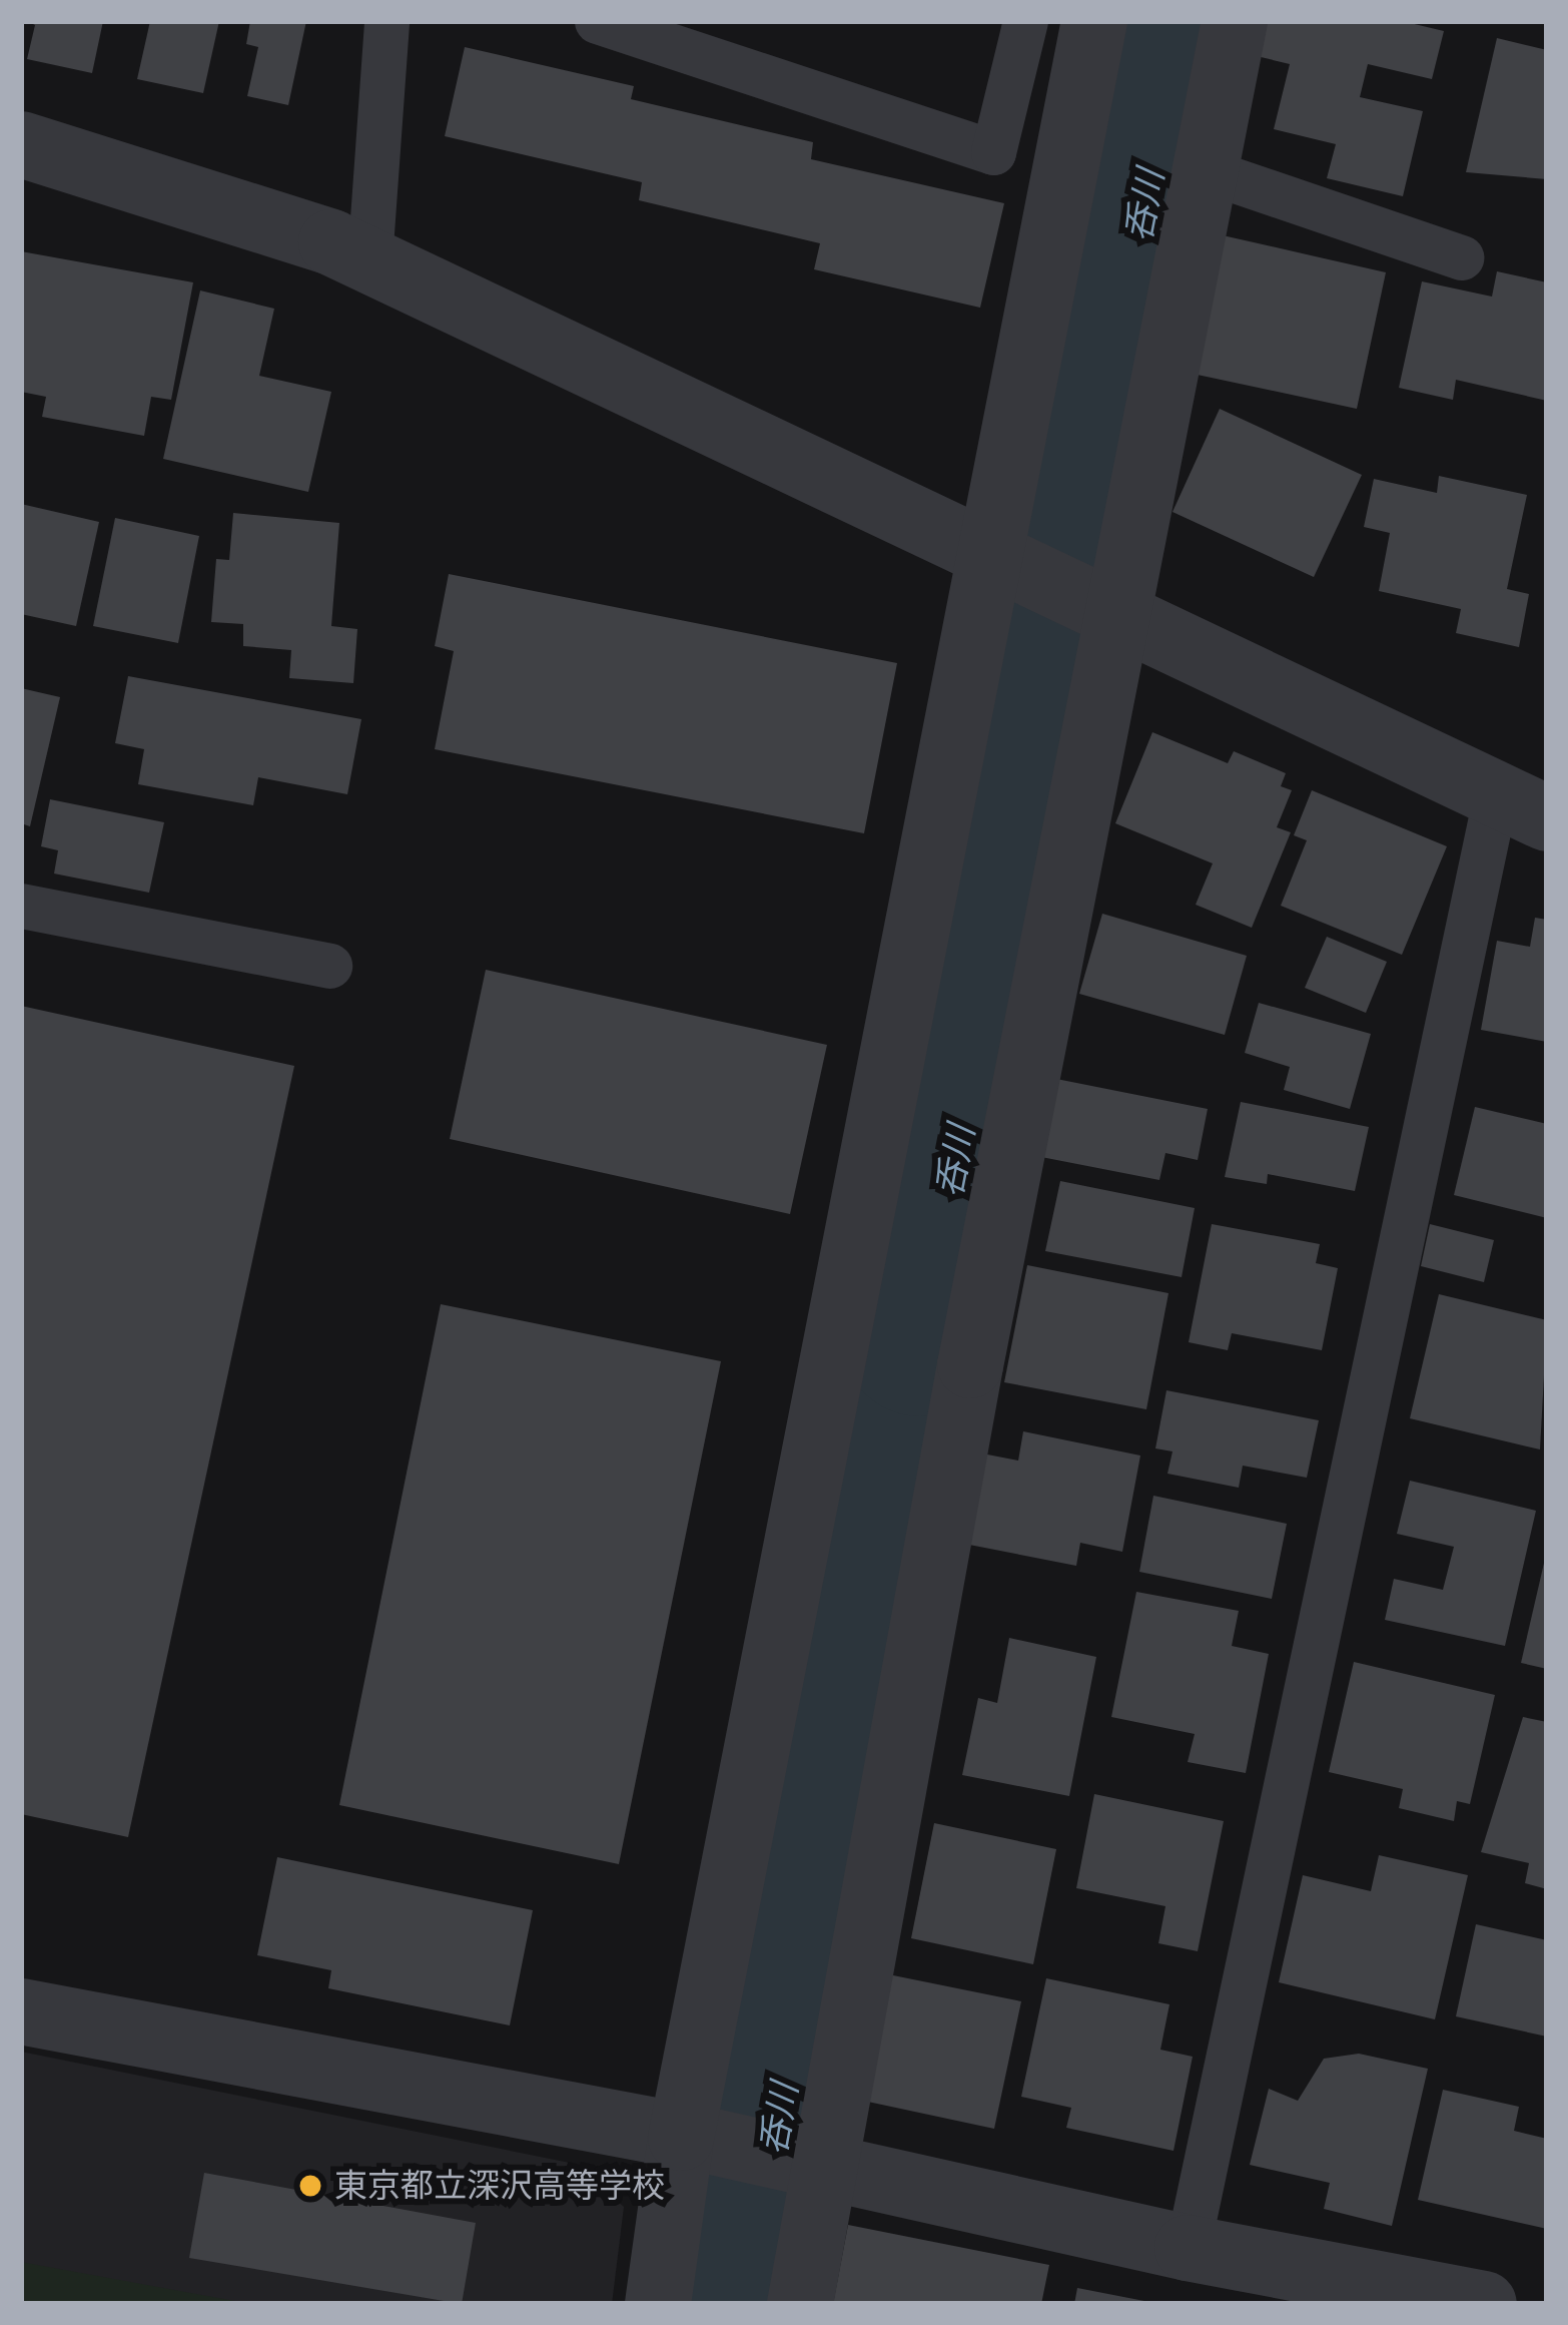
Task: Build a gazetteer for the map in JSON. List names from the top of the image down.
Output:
{
  "water": ["呑川"],
  "places": ["東京都立深沢高等学校"]
}
